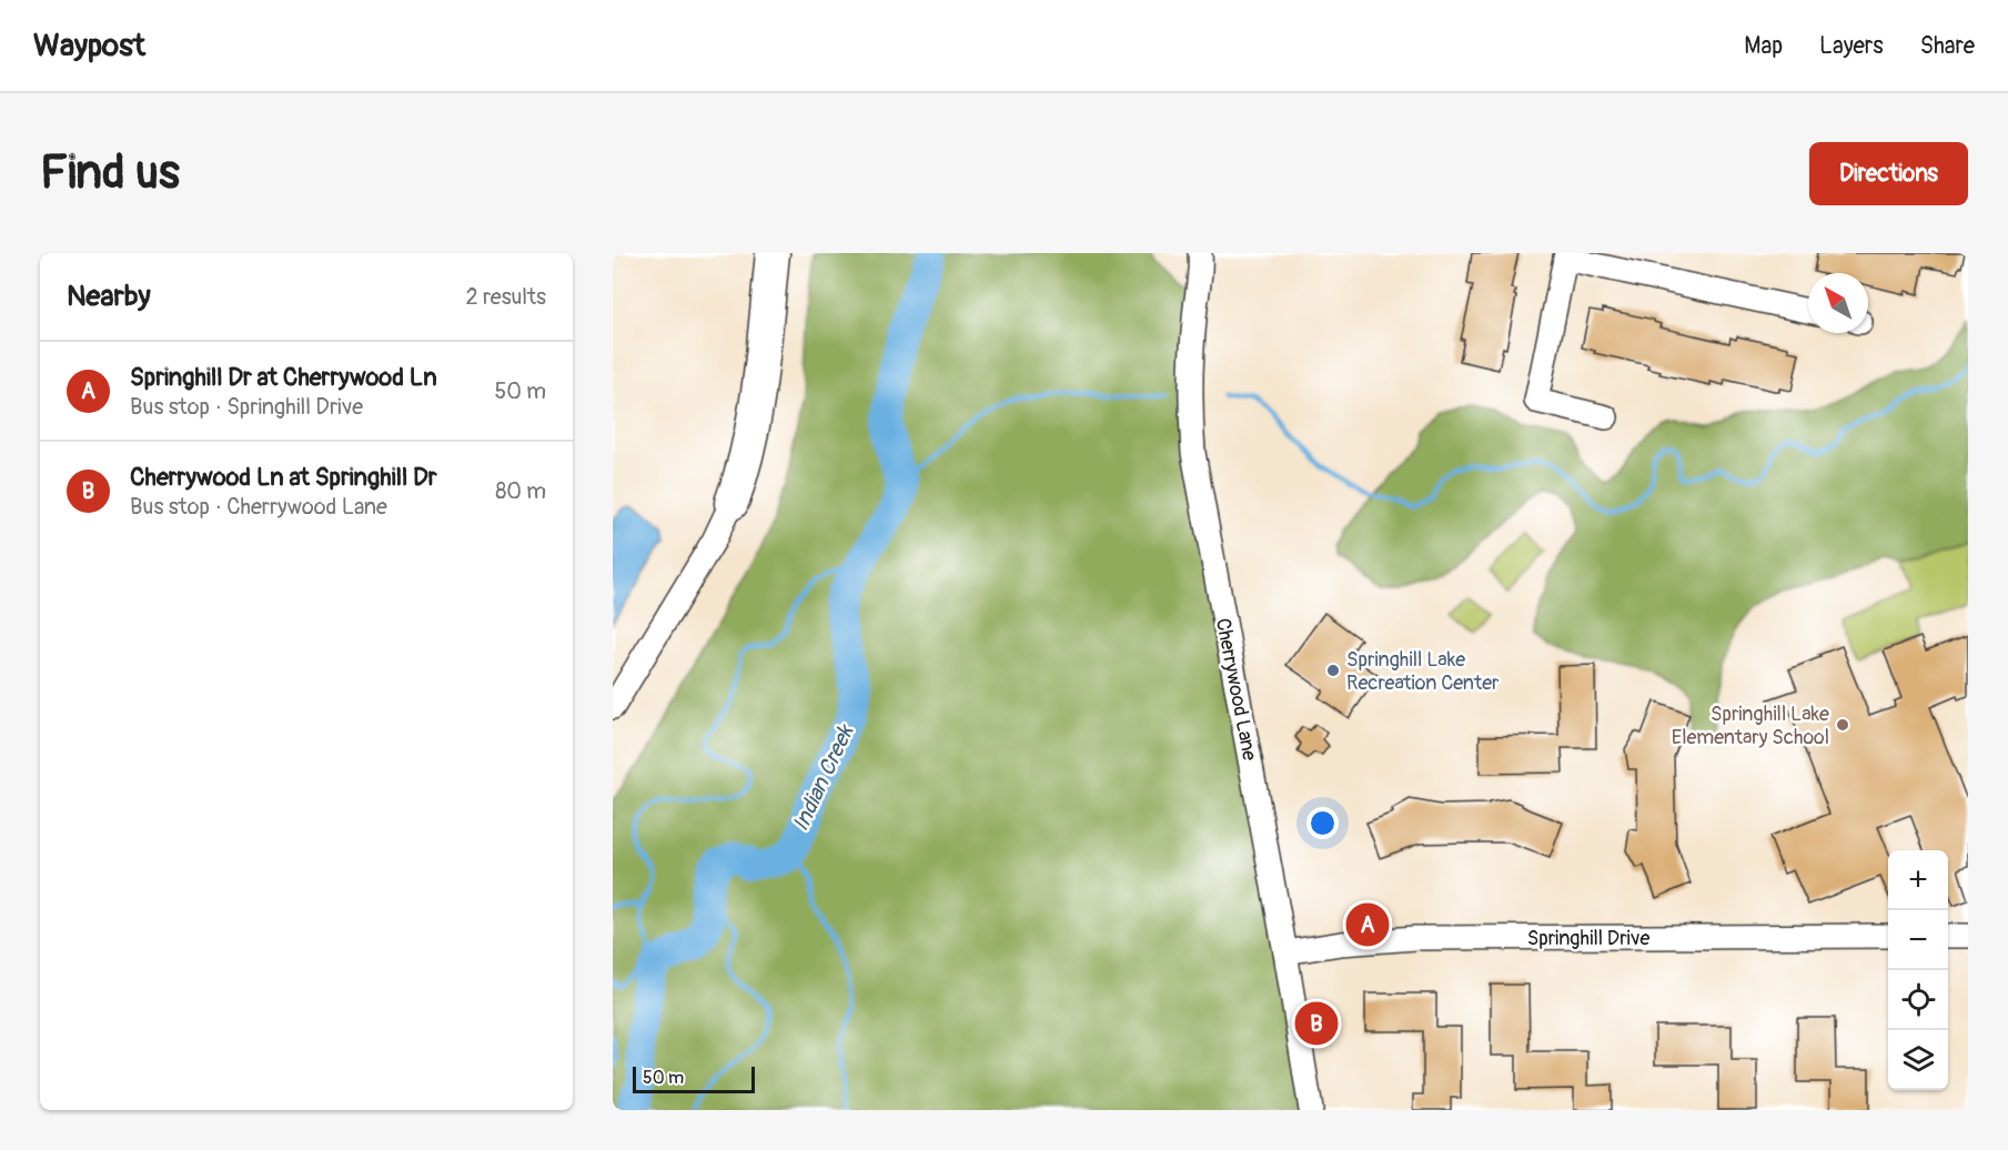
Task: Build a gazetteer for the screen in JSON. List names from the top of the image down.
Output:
{
  "streets": {
    "street": ["Cherrywood Lane", "Springhill Drive"]
  },
  "crossings": [
    ["Cherrywood Lane", "Springhill Drive"]
  ],
  "water": ["Indian Creek"],
  "places": ["Springhill Lake Recreation Center", "Springhill Lake Elementary School"],
  "scale_bar": "50 m",
  "north": "top left",
  "page": {
    "header": "Waypost",
    "nav": ["Map", "Layers", "Share"],
    "buttons": "Directions",
    "title": "Find us",
    "heading": ["Nearby", "2 results"],
    "list": [
      {
        "mark": "A",
        "name": "Springhill Dr at Cherrywood Ln",
        "note": "Bus stop · Springhill Drive",
        "value": "50 m"
      },
      {
        "mark": "B",
        "name": "Cherrywood Ln at Springhill Dr",
        "note": "Bus stop · Cherrywood Lane",
        "value": "80 m"
      }
    ],
    "map_buttons": ["+", "−"],
    "pins": ["A", "B"],
    "scale": "50 m"
  }
}
